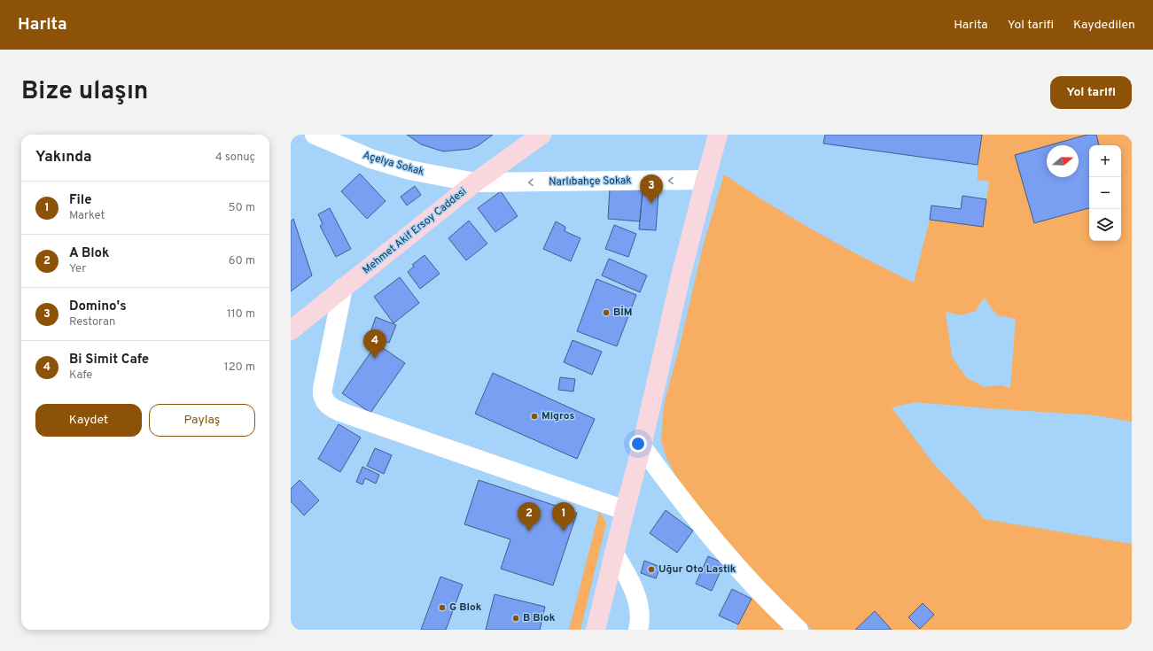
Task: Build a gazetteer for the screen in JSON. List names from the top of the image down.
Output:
{
  "streets": {
    "main road": ["Mehmet Akif Ersoy Caddesi"],
    "street": ["Açelya Sokak", "Narlıbahçe Sokak"]
  },
  "crossings": [
    ["Açelya Sokak", "Narlıbahçe Sokak"],
    ["Açelya Sokak", "Mehmet Akif Ersoy Caddesi"],
    ["Narlıbahçe Sokak", "Mehmet Akif Ersoy Caddesi"]
  ],
  "one_way": ["Narlıbahçe Sokak"],
  "places": [
    "BİM",
    "Migros",
    "Uğur Oto Lastik",
    "G Blok",
    "B Blok"
  ],
  "north": "right",
  "page": {
    "header": "Harita",
    "nav": ["Harita", "Yol tarifi", "Kaydedilen"],
    "title": "Bize ulaşın",
    "buttons": [
      "Yol tarifi",
      ["Kaydet", "Paylaş"]
    ],
    "heading": ["Yakında", "4 sonuç"],
    "map_buttons": ["+", "−"],
    "pins": [
      "3",
      "4",
      "1",
      "2"
    ],
    "list": [
      {
        "mark": "1",
        "name": "File",
        "note": "Market",
        "value": "50 m"
      },
      {
        "mark": "2",
        "name": "A Blok",
        "note": "Yer",
        "value": "60 m"
      },
      {
        "mark": "3",
        "name": "Domino's",
        "note": "Restoran",
        "value": "110 m"
      },
      {
        "mark": "4",
        "name": "Bi Simit Cafe",
        "note": "Kafe",
        "value": "120 m"
      }
    ]
  }
}
